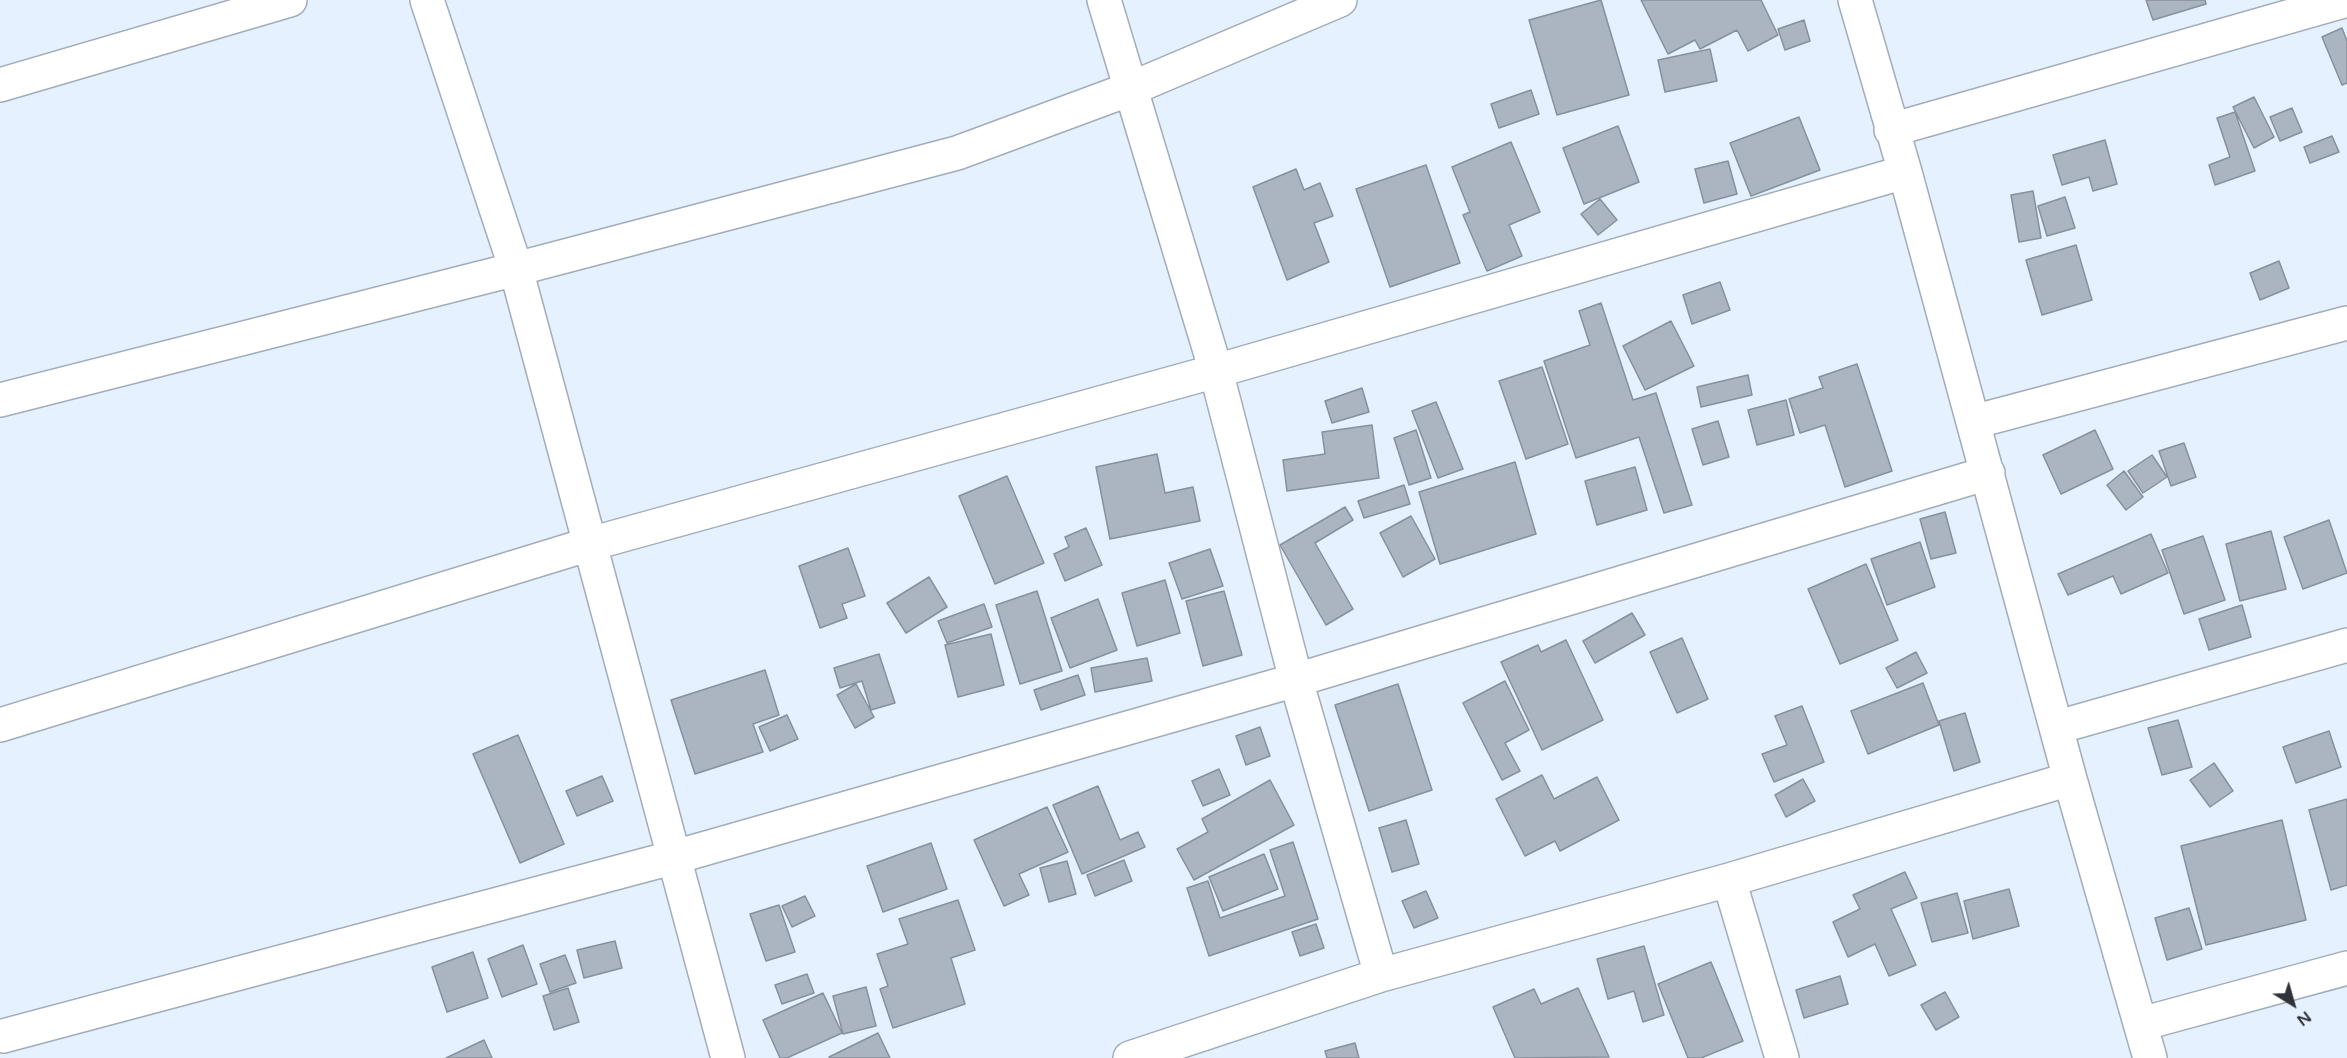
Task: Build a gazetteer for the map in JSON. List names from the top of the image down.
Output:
{
  "north": "bottom right"
}
